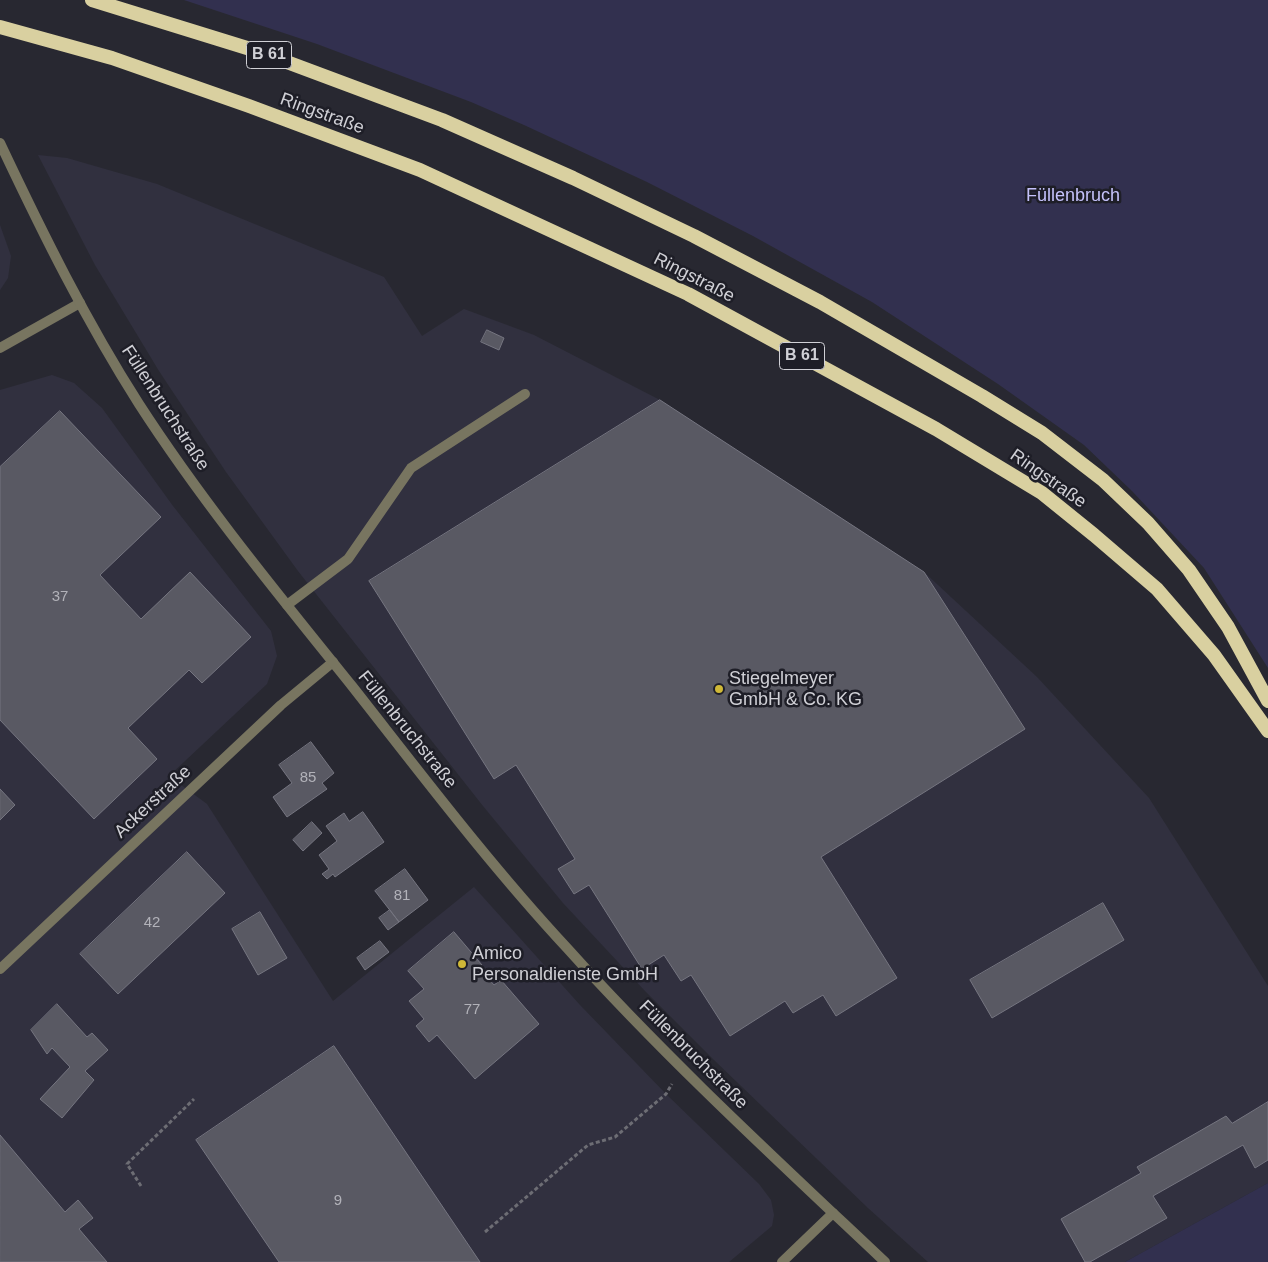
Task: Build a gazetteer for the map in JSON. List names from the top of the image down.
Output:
{
  "streets": {
    "highway": ["B 61", "Ringstraße"],
    "street": ["Füllenbruchstraße", "Ackerstraße"]
  },
  "crossings": [
    ["Füllenbruchstraße", "Ackerstraße"]
  ],
  "parks": ["Füllenbruch"],
  "places": ["Stiegelmeyer GmbH & Co. KG", "Amico Personaldienste GmbH"],
  "house_numbers": [
    "37",
    "85",
    "81",
    "42",
    "77",
    "9"
  ]
}
